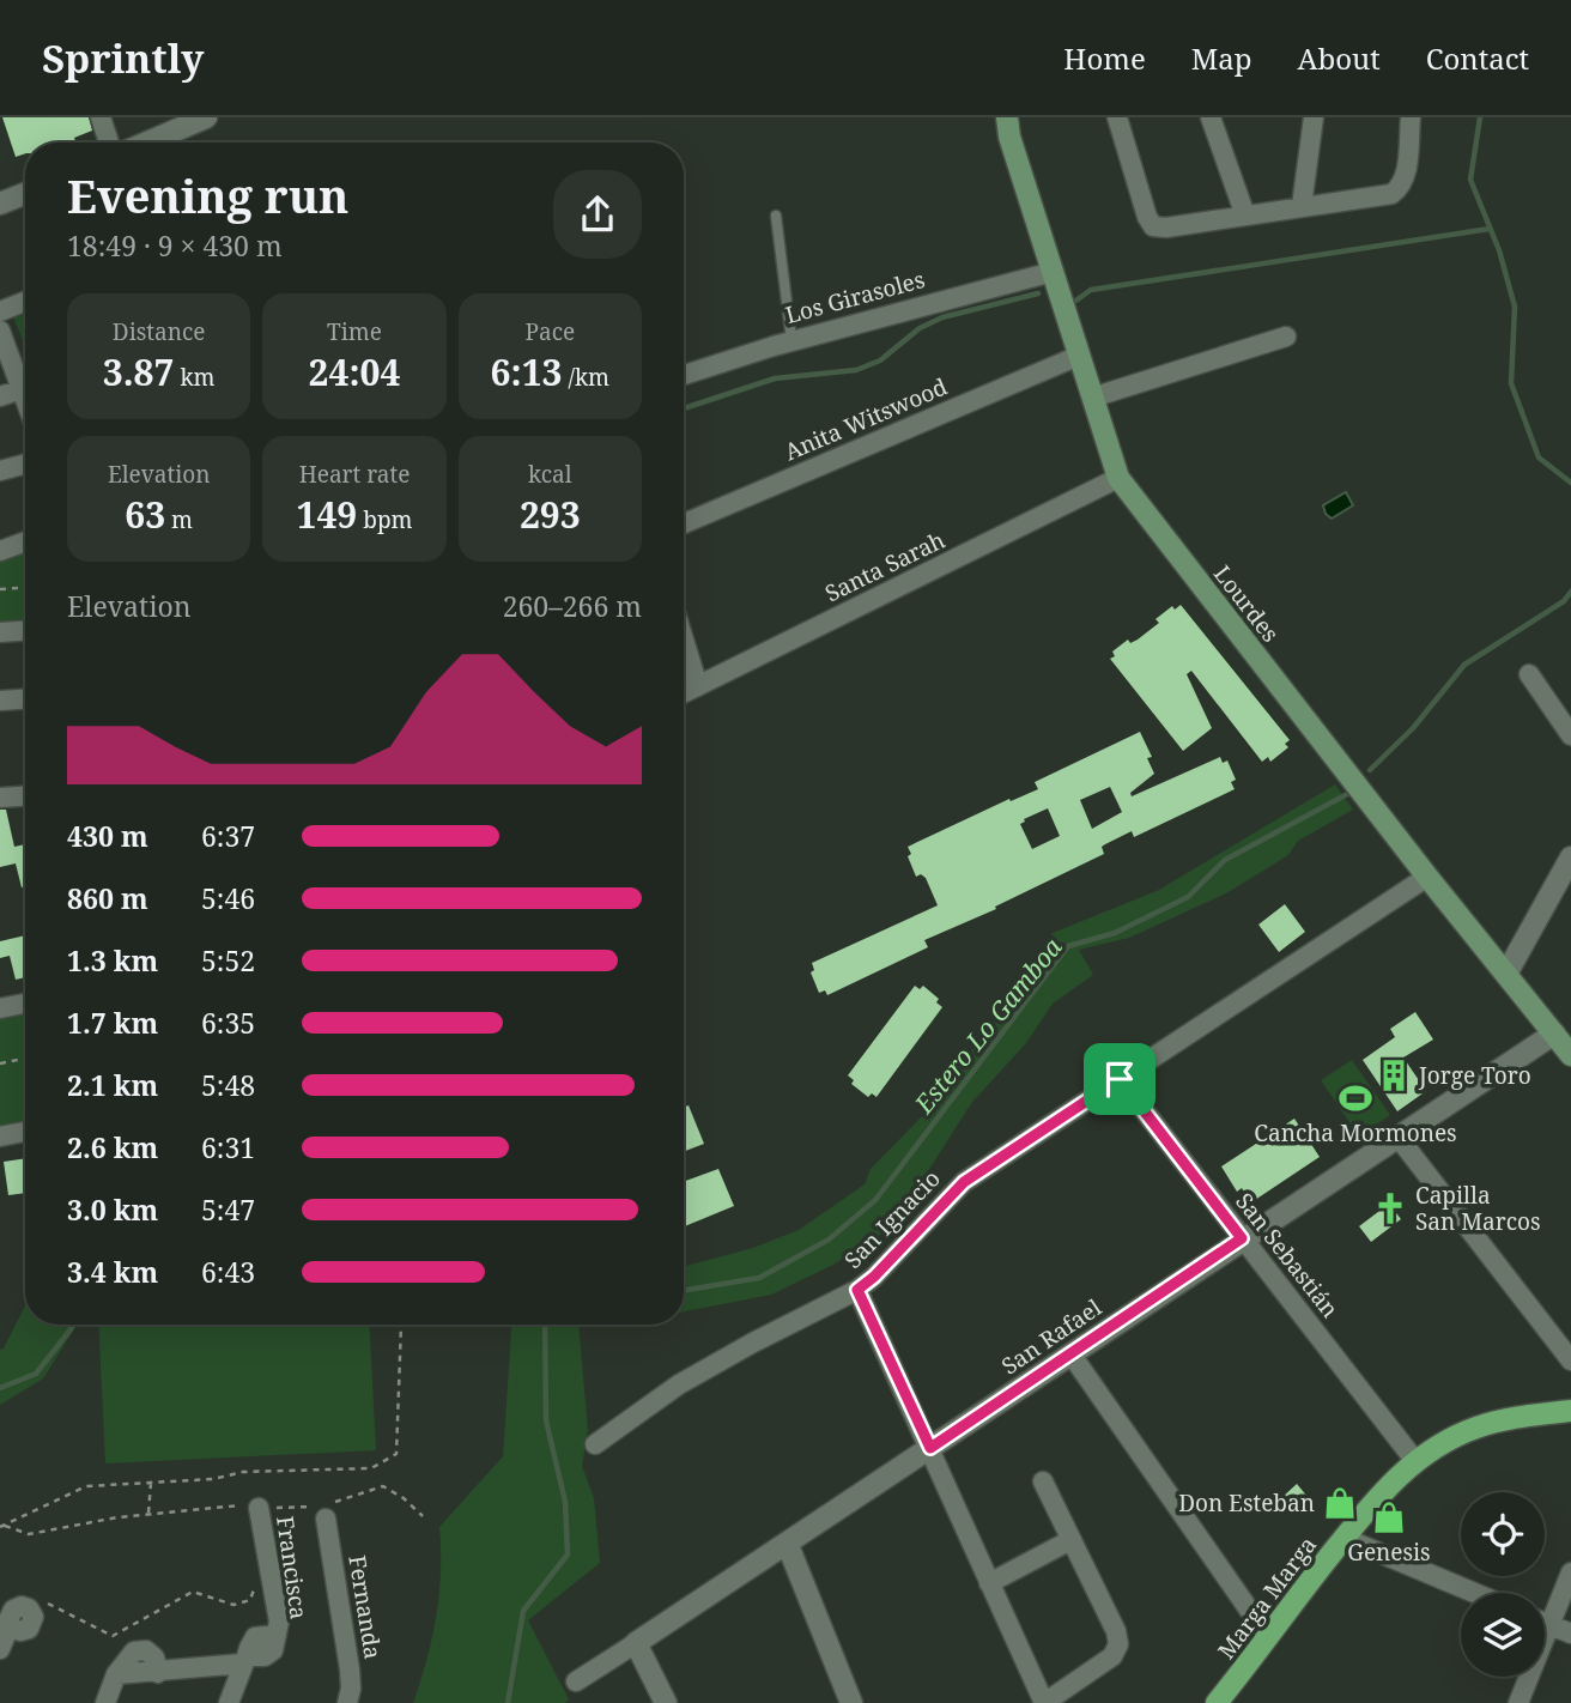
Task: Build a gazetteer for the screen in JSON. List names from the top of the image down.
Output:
{
  "streets": {
    "main road": ["Lourdes", "Marga Marga"],
    "street": [
      "Los Girasoles",
      "Anita Witswood",
      "Santa Sarah",
      "San Ignacio",
      "San Sebastián",
      "San Rafael",
      "Francisca",
      "Fernanda"
    ]
  },
  "crossings": [
    ["Los Girasoles", "Lourdes"],
    ["Anita Witswood", "Lourdes"],
    ["Santa Sarah", "Lourdes"],
    ["Lourdes", "San Ignacio"],
    ["Lourdes", "San Rafael"],
    ["San Ignacio", "San Sebastián"],
    ["San Sebastián", "San Rafael"],
    ["San Sebastián", "Marga Marga"]
  ],
  "water": ["Estero Lo Gamboa"],
  "places": {
    "building": ["Jorge Toro"],
    "sports": ["Cancha Mormones"],
    "church": ["Capilla San Marcos"],
    "shop": ["Don Esteban", "Genesis"]
  },
  "page": {
    "header": "Sprintly",
    "nav": [
      "Home",
      "Map",
      "About",
      "Contact"
    ],
    "heading": ["Evening run", "18:49 · 9 × 430 m"],
    "stats": [
      ["Distance", "3.87 km"],
      ["Time", "24:04"],
      ["Pace", "6:13 /km"],
      ["Elevation", "63 m"],
      ["Heart rate", "149 bpm"],
      ["kcal", "293"]
    ],
    "chart": ["Elevation", "260–266 m"],
    "list": [
      {
        "name": "430 m",
        "note": "6:37"
      },
      {
        "name": "860 m",
        "note": "5:46"
      },
      {
        "name": "1.3 km",
        "note": "5:52"
      },
      {
        "name": "1.7 km",
        "note": "6:35"
      },
      {
        "name": "2.1 km",
        "note": "5:48"
      },
      {
        "name": "2.6 km",
        "note": "6:31"
      },
      {
        "name": "3.0 km",
        "note": "5:47"
      },
      {
        "name": "3.4 km",
        "note": "6:43"
      }
    ]
  }
}
